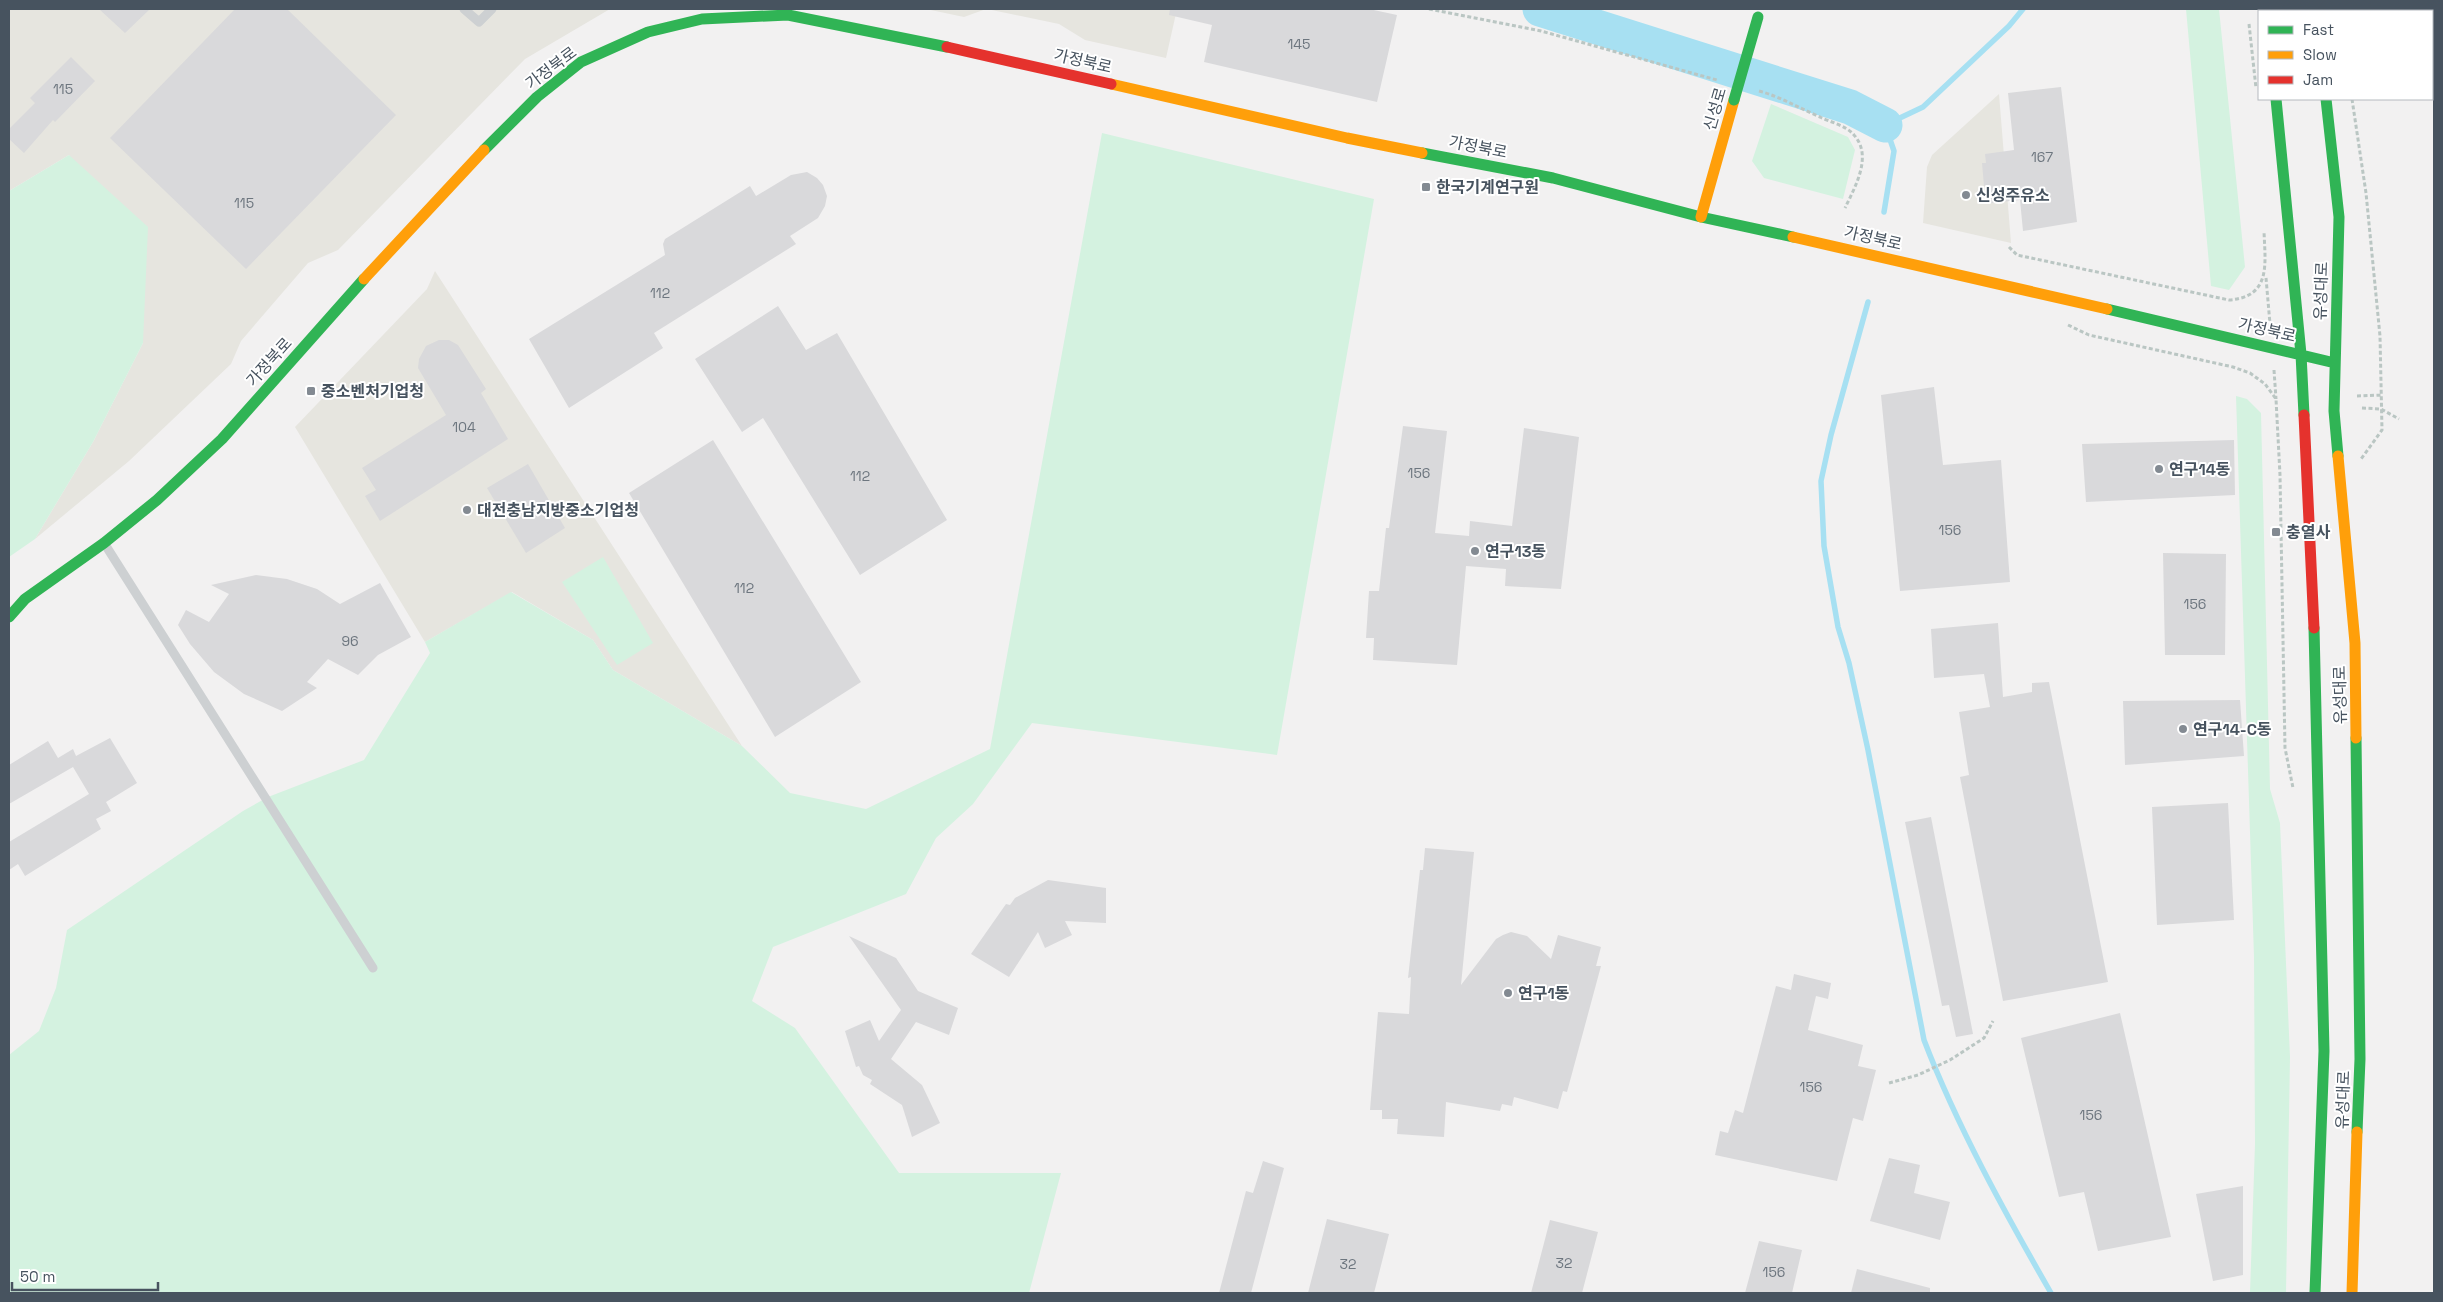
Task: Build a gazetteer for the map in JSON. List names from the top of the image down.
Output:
{
  "streets": {
    "main road": ["가정북로", "신성로", "유성대로"]
  },
  "crossings": [
    ["가정북로", "신성로"],
    ["가정북로", "유성대로"]
  ],
  "places": {
    "transit": ["한국기계연구원", "중소벤처기업청", "충열사"],
    "other": [
      "신성주유소",
      "연구14동",
      "대전충남지방중소기업청",
      "연구13동",
      "연구14-C동",
      "연구1동"
    ]
  },
  "house_numbers": [
    "145",
    "115",
    "167",
    "115",
    "112",
    "104",
    "156",
    "112",
    "156",
    "112",
    "156",
    "96",
    "156",
    "156",
    "32",
    "32",
    "156"
  ],
  "legend": ["Fast", "Slow", "Jam"],
  "scale_bar": "50 m"
}
